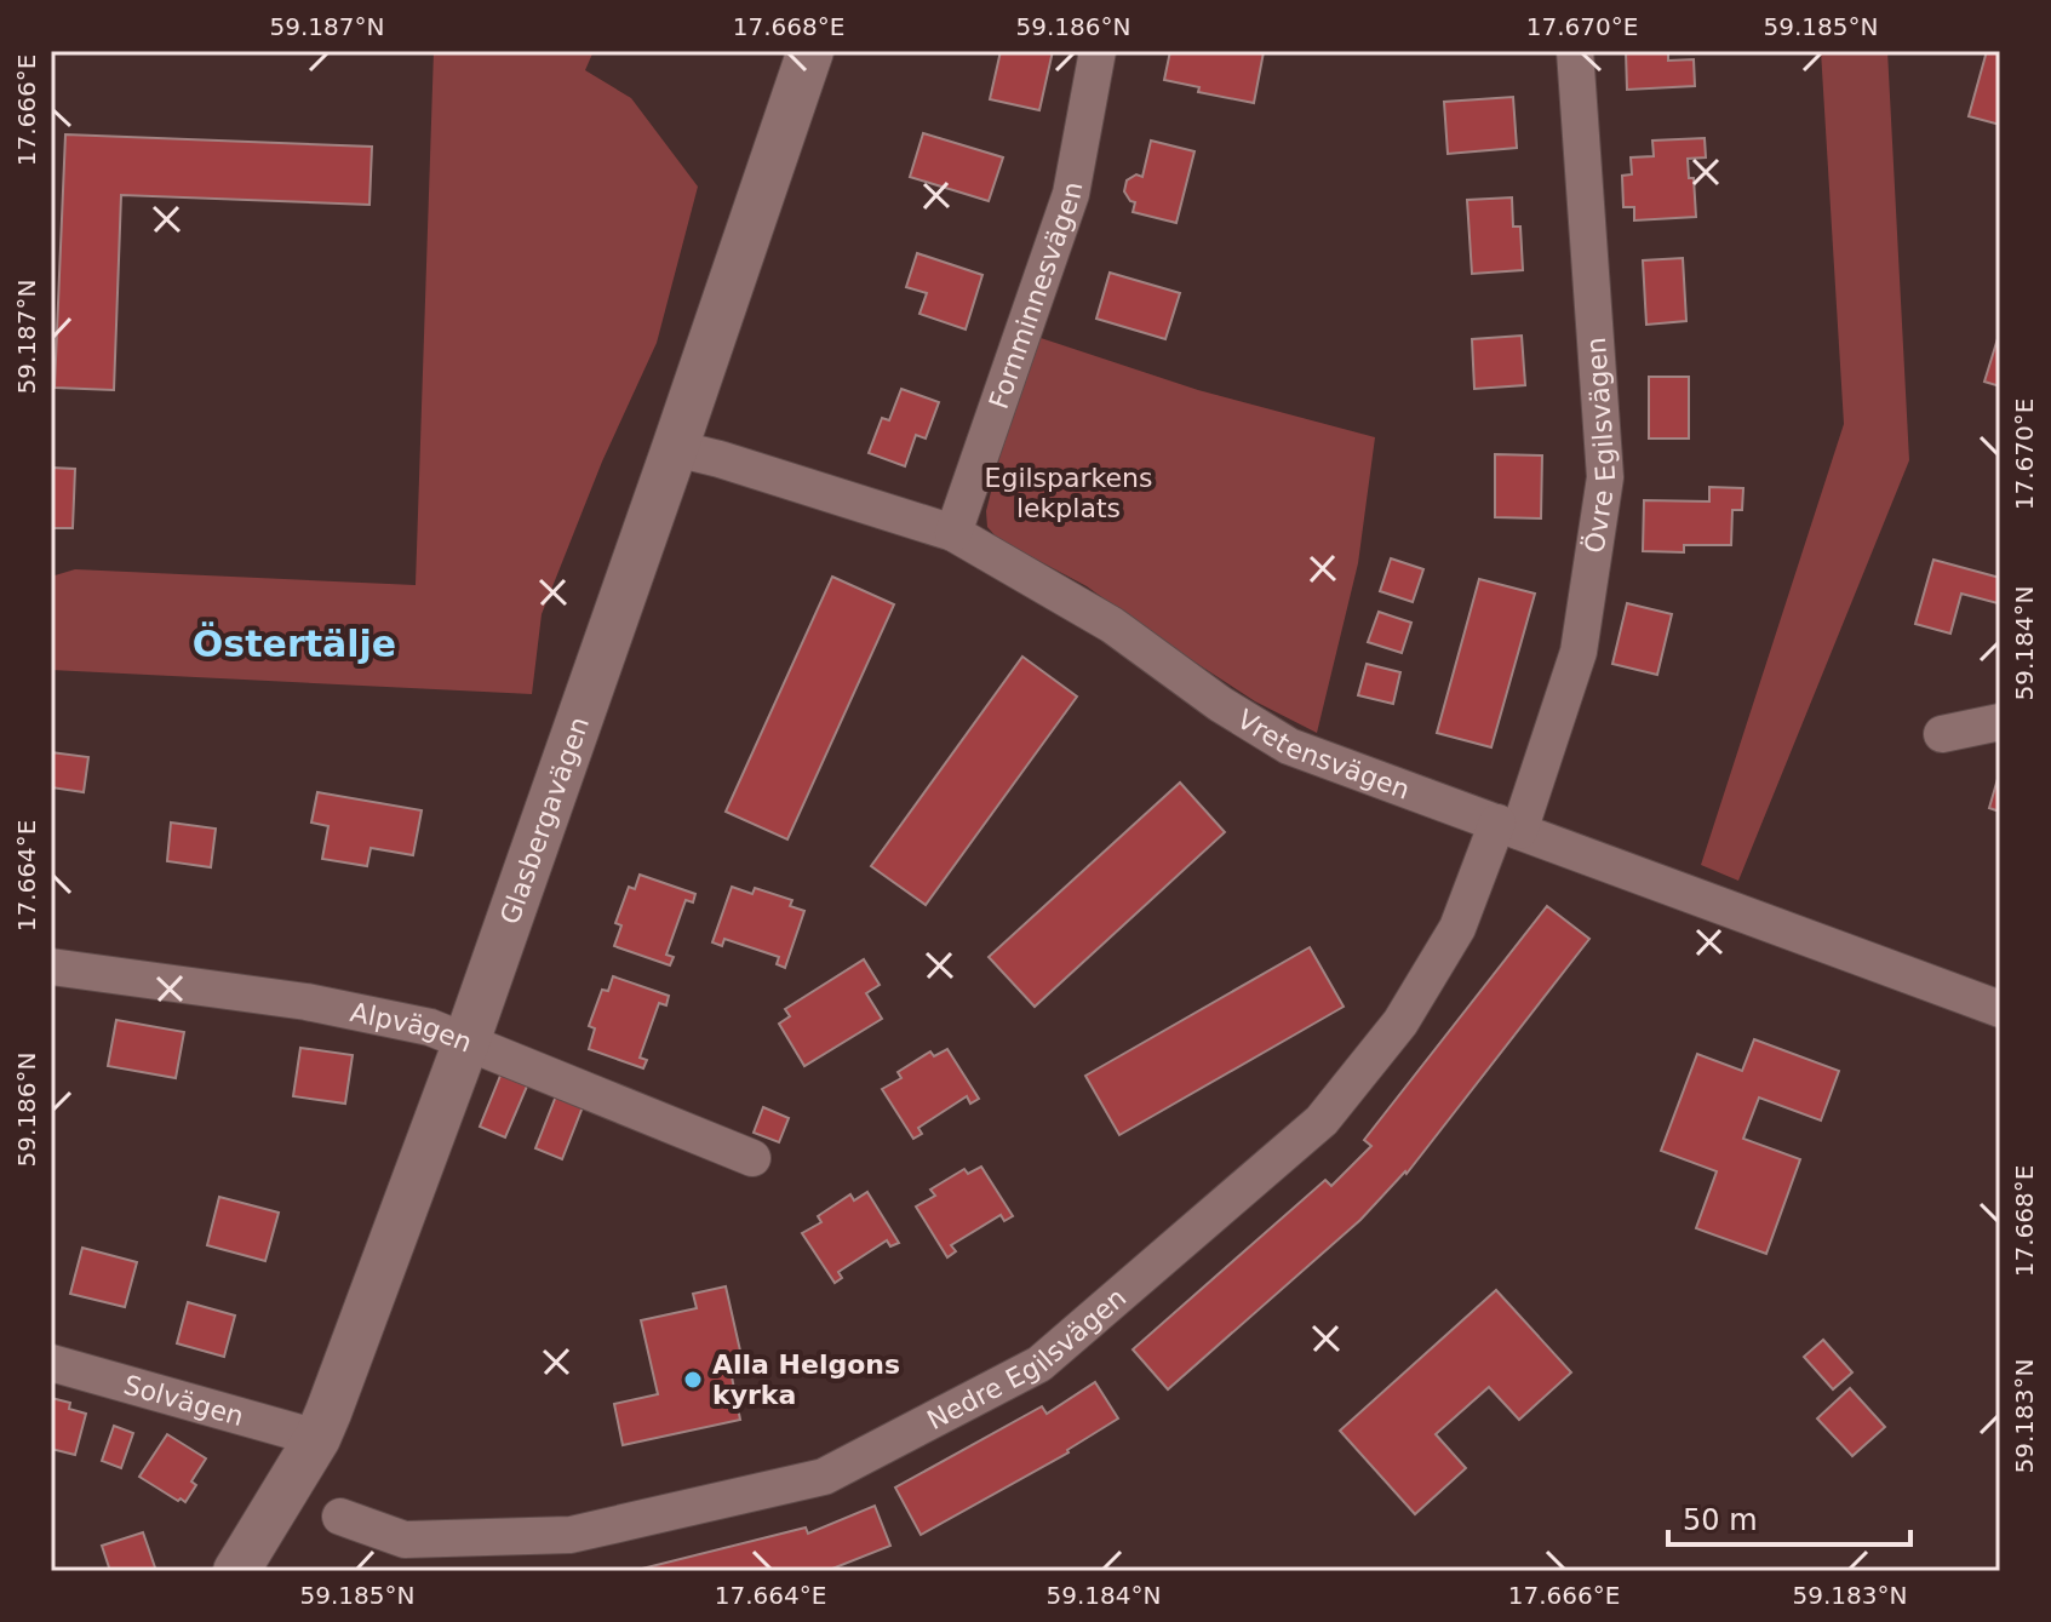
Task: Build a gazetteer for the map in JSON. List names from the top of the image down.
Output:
{
  "streets": {
    "street": [
      "Fornminnesvägen",
      "Övre Egilsvägen",
      "Vretensvägen",
      "Glasbergavägen",
      "Alpvägen",
      "Nedre Egilsvägen",
      "Solvägen"
    ]
  },
  "crossings": [
    ["Fornminnesvägen", "Vretensvägen"],
    ["Övre Egilsvägen", "Vretensvägen"],
    ["Övre Egilsvägen", "Nedre Egilsvägen"],
    ["Vretensvägen", "Glasbergavägen"],
    ["Vretensvägen", "Nedre Egilsvägen"],
    ["Glasbergavägen", "Alpvägen"],
    ["Glasbergavägen", "Solvägen"]
  ],
  "districts": ["Östertälje"],
  "parks": ["Egilsparkens lekplats"],
  "places": ["Alla Helgons kyrka"],
  "scale_bar": "50 m",
  "coordinates": [
    "59.187°N",
    "17.668°E",
    "59.186°N",
    "17.670°E",
    "59.185°N",
    "17.666°E",
    "59.184°N",
    "17.664°E",
    "59.183°N"
  ]
}
